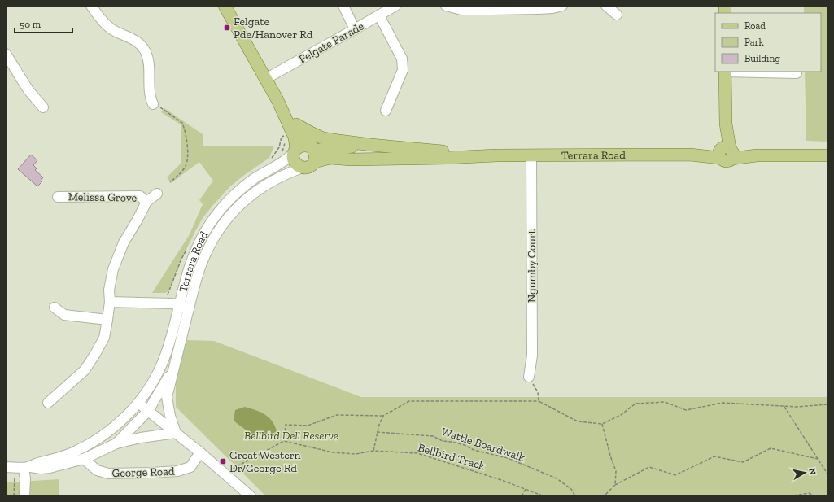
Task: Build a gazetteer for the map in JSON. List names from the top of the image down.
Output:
{
  "streets": {
    "main road": ["Terrara Road"],
    "street": [
      "Felgate Parade",
      "Melissa Grove",
      "Ngumby Court",
      "George Road"
    ],
    "path": ["Wattle Boardwalk", "Bellbird Track"]
  },
  "crossings": [
    ["Terrara Road", "Ngumby Court"],
    ["Terrara Road", "George Road"]
  ],
  "parks": ["Bellbird Dell Reserve"],
  "places": {
    "transit": ["Felgate Pde/Hanover Rd", "Great Western Dr/George Rd"]
  },
  "legend": ["Road", "Park", "Building"],
  "scale_bar": "50 m",
  "north": "right"
}
